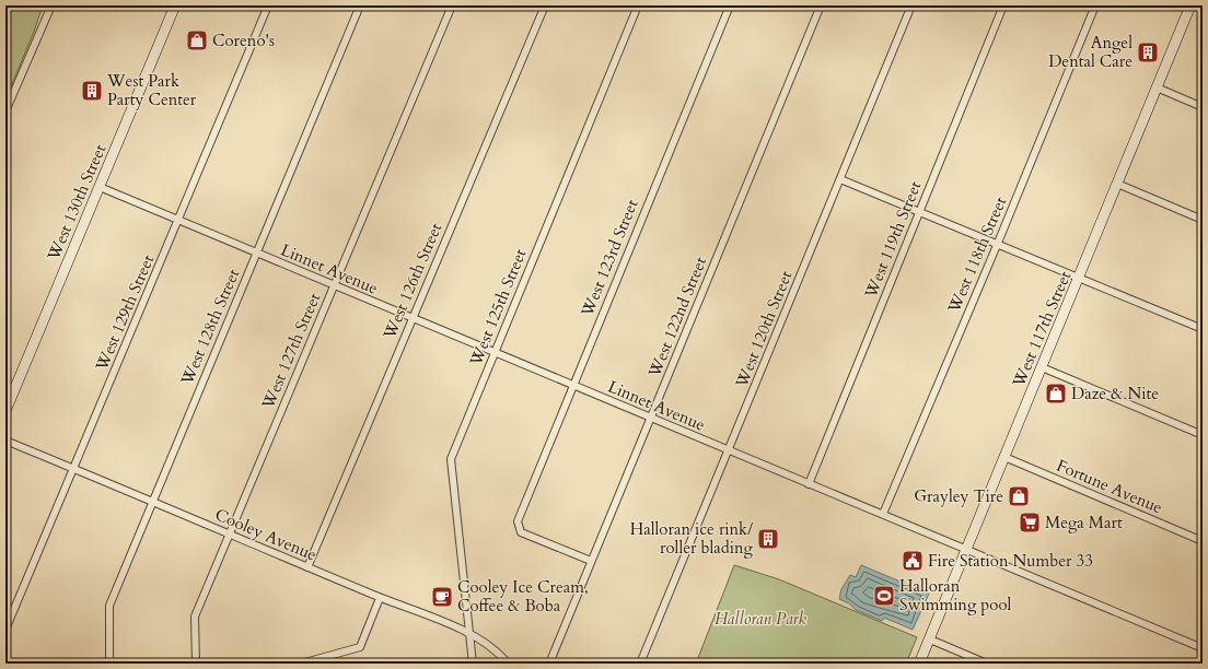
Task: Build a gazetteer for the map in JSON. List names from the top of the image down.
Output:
{
  "streets": {
    "main road": ["West 130th Street", "West 117th Street"],
    "street": [
      "West 119th Street",
      "West 118th Street",
      "West 123rd Street",
      "Linnet Avenue",
      "West 126th Street",
      "West 125th Street",
      "West 129th Street",
      "West 122nd Street",
      "West 128th Street",
      "West 120th Street",
      "West 127th Street",
      "Fortune Avenue",
      "Cooley Avenue"
    ]
  },
  "crossings": [
    ["West 130th Street", "Linnet Avenue"],
    ["West 119th Street", "Linnet Avenue"],
    ["West 118th Street", "Linnet Avenue"],
    ["West 123rd Street", "Linnet Avenue"],
    ["West 123rd Street", "West 122nd Street"],
    ["Linnet Avenue", "West 126th Street"],
    ["Linnet Avenue", "West 125th Street"],
    ["Linnet Avenue", "West 129th Street"],
    ["Linnet Avenue", "West 122nd Street"],
    ["Linnet Avenue", "West 128th Street"],
    ["Linnet Avenue", "West 120th Street"],
    ["Linnet Avenue", "West 117th Street"],
    ["Linnet Avenue", "West 127th Street"],
    ["West 126th Street", "Cooley Avenue"],
    ["West 125th Street", "Cooley Avenue"],
    ["West 129th Street", "Cooley Avenue"],
    ["West 128th Street", "Cooley Avenue"],
    ["West 117th Street", "Fortune Avenue"],
    ["West 127th Street", "Cooley Avenue"]
  ],
  "parks": ["Halloran Park"],
  "places": {
    "shop": ["Coreno's", "Daze & Nite", "Grayley Tire"],
    "building": ["Angel Dental Care", "West Park Party Center", "Halloran ice rink/ roller blading"],
    "supermarket": ["Mega Mart"],
    "public building": ["Fire Station Number 33"],
    "sports": ["Halloran Swimming pool"],
    "cafe": ["Cooley Ice Cream, Coffee & Boba"]
  }
}
